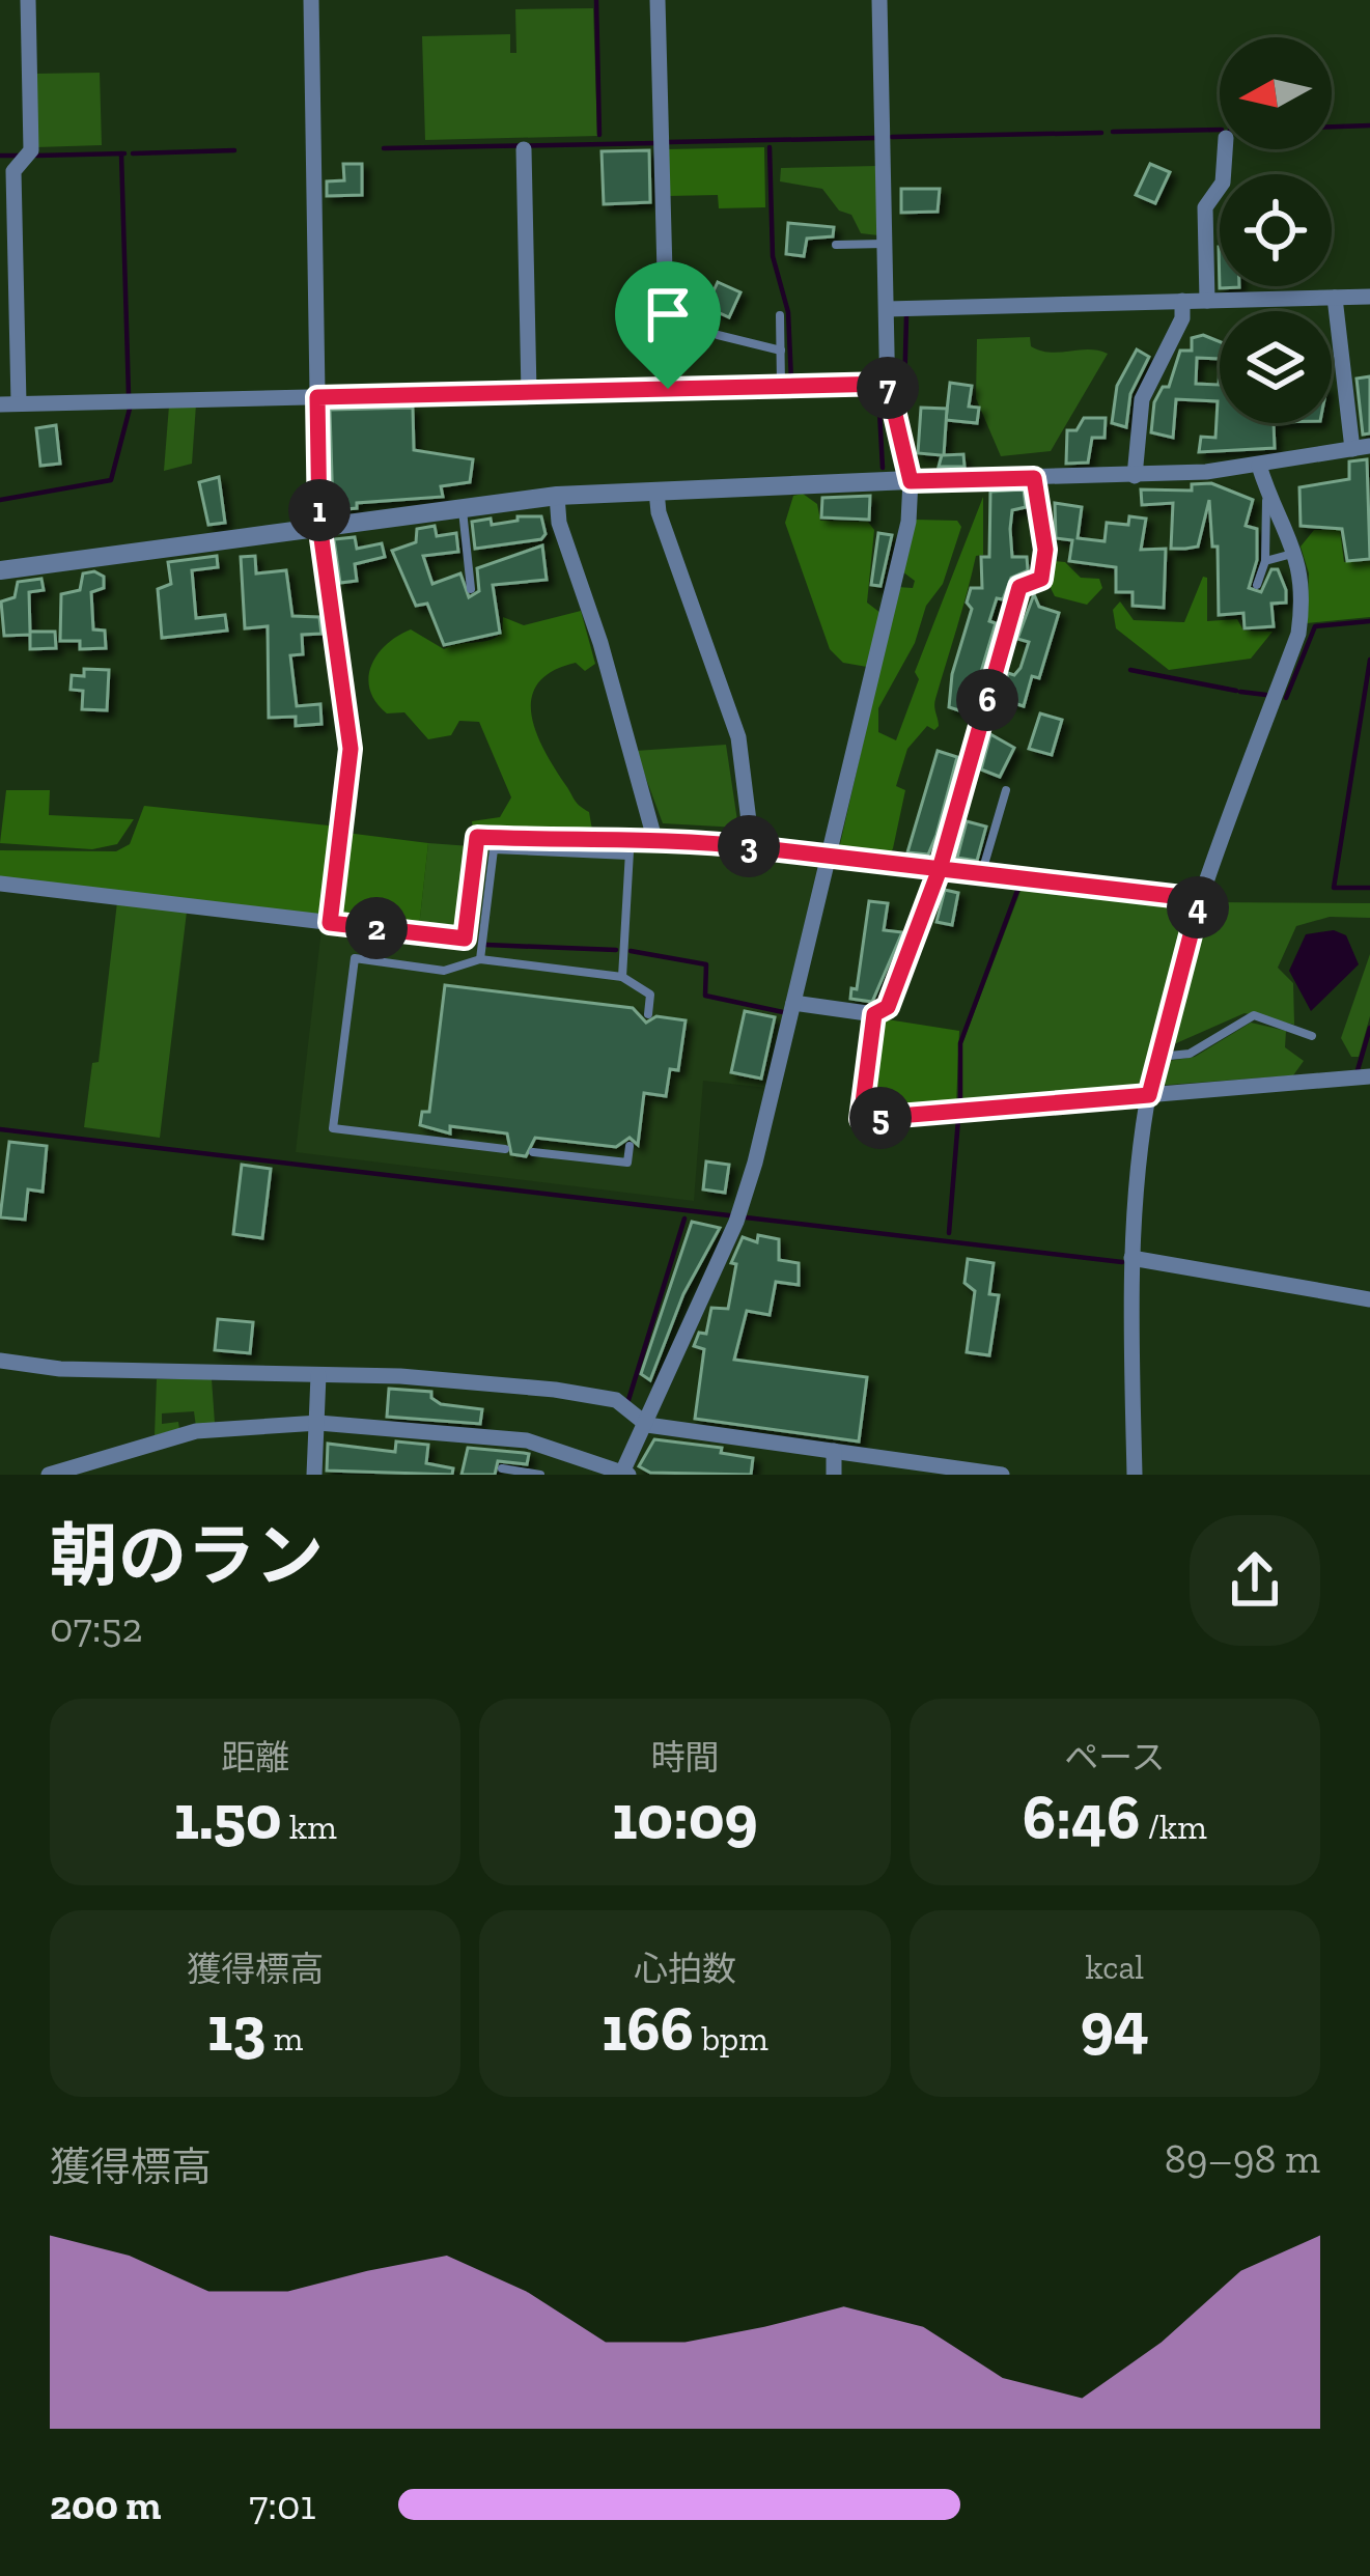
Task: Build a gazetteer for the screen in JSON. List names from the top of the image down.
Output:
{
  "north": "left",
  "page": {
    "pins": [
      "7",
      "1",
      "6",
      "3",
      "4",
      "2",
      "5"
    ],
    "heading": ["朝のラン", "07:52"],
    "stats": [
      ["距離", "1.50 km"],
      ["時間", "10:09"],
      ["ペース", "6:46 /km"],
      ["獲得標高", "13 m"],
      ["心拍数", "166 bpm"],
      ["kcal", "94"]
    ],
    "chart": ["獲得標高", "89–98 m"],
    "list": [
      {
        "name": "200 m",
        "note": "7:01"
      }
    ]
  }
}
